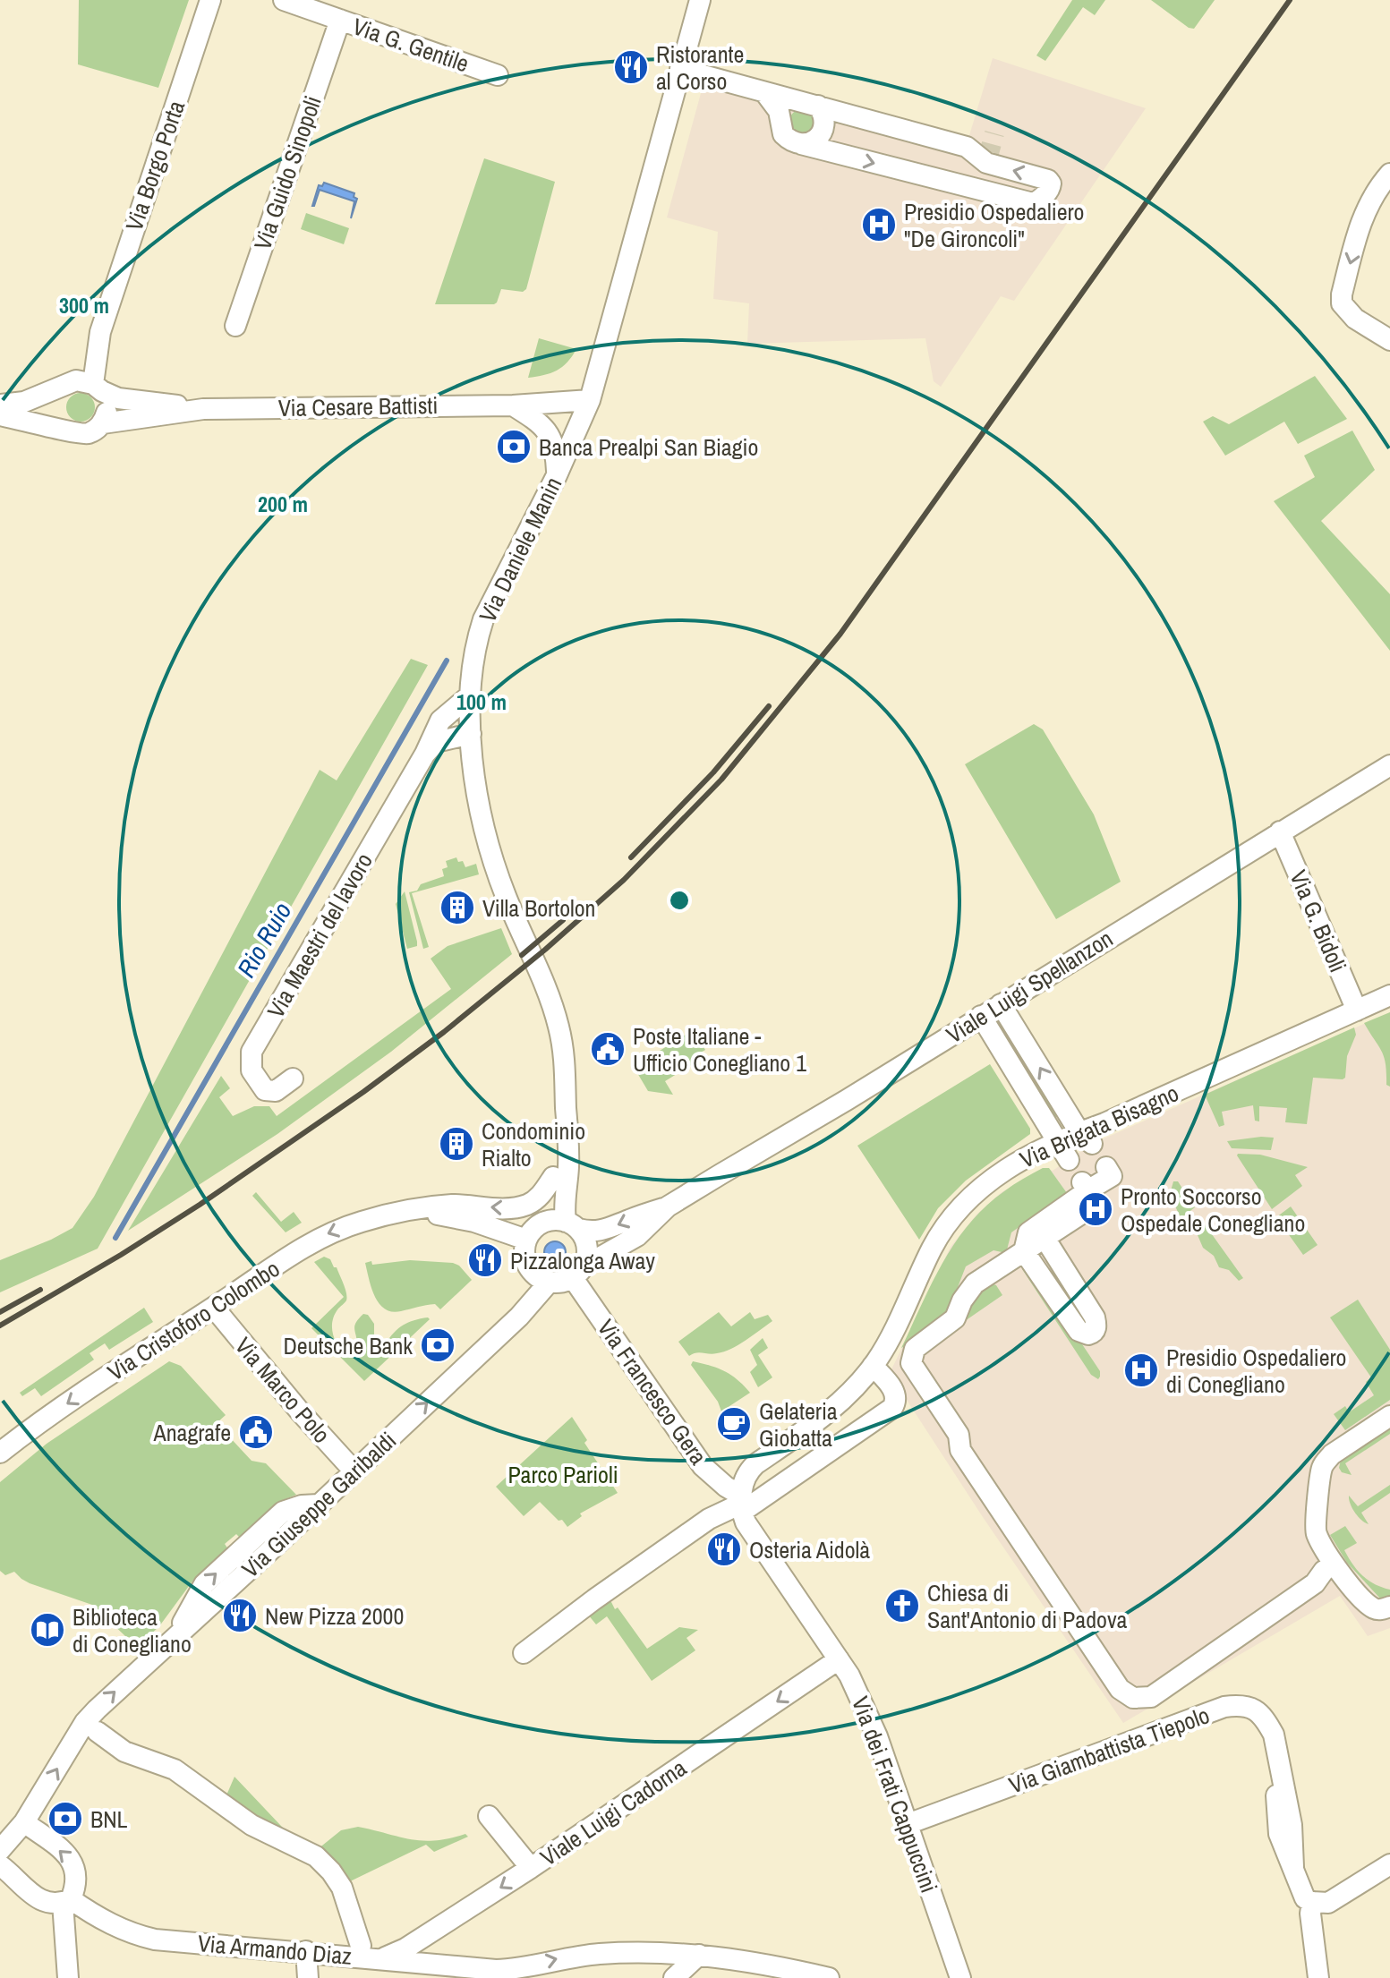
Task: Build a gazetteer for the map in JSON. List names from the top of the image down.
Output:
{
  "streets": {
    "street": [
      "Via G. Gentile",
      "Via Borgo Porta",
      "Via Guido Sinopoli",
      "Via Cesare Battisti",
      "Via Daniele Manin",
      "Via G. Bidoli",
      "Via Maestri del lavoro",
      "Viale Luigi Spellanzon",
      "Via Brigata Bisagno",
      "Via Cristoforo Colombo",
      "Via Marco Polo",
      "Via Francesco Gera",
      "Via Giuseppe Garibaldi",
      "Via Giambattista Tiepolo",
      "Via dei Frati Cappuccini",
      "Viale Luigi Cadorna",
      "Via Armando Diaz"
    ]
  },
  "crossings": [
    ["Via G. Gentile", "Via Guido Sinopoli"],
    ["Via Borgo Porta", "Via Cesare Battisti"],
    ["Via Cesare Battisti", "Via Daniele Manin"],
    ["Via Daniele Manin", "Via Maestri del lavoro"],
    ["Via Daniele Manin", "Viale Luigi Spellanzon"],
    ["Via Daniele Manin", "Via Cristoforo Colombo"],
    ["Via Daniele Manin", "Via Francesco Gera"],
    ["Via Daniele Manin", "Via Giuseppe Garibaldi"],
    ["Via G. Bidoli", "Viale Luigi Spellanzon"],
    ["Via G. Bidoli", "Via Brigata Bisagno"],
    ["Viale Luigi Spellanzon", "Via Cristoforo Colombo"],
    ["Viale Luigi Spellanzon", "Via Francesco Gera"],
    ["Viale Luigi Spellanzon", "Via Giuseppe Garibaldi"],
    ["Via Cristoforo Colombo", "Via Marco Polo"],
    ["Via Cristoforo Colombo", "Via Francesco Gera"],
    ["Via Cristoforo Colombo", "Via Giuseppe Garibaldi"],
    ["Via Marco Polo", "Via Giuseppe Garibaldi"],
    ["Via Francesco Gera", "Via Giuseppe Garibaldi"],
    ["Via Francesco Gera", "Via dei Frati Cappuccini"],
    ["Via Giambattista Tiepolo", "Via dei Frati Cappuccini"],
    ["Via dei Frati Cappuccini", "Viale Luigi Cadorna"],
    ["Viale Luigi Cadorna", "Via Armando Diaz"]
  ],
  "one_way": [
    "Via Cristoforo Colombo",
    "Via Giuseppe Garibaldi",
    "Viale Luigi Cadorna",
    "Via Armando Diaz"
  ],
  "water": ["Rio Ruio"],
  "parks": ["Parco Parioli"],
  "places": {
    "restaurant": [
      "Ristorante al Corso",
      "Pizzalonga Away",
      "Osteria Aidolà",
      "New Pizza 2000"
    ],
    "hospital": ["Presidio Ospedaliero \"De Gironcoli\"", "Pronto Soccorso Ospedale Conegliano", "Presidio Ospedaliero di Conegliano"],
    "bank": ["Banca Prealpi San Biagio", "Deutsche Bank", "BNL"],
    "building": ["Villa Bortolon", "Condominio Rialto"],
    "public building": ["Poste Italiane - Ufficio Conegliano 1", "Anagrafe"],
    "cafe": ["Gelateria Giobatta"],
    "church": ["Chiesa di Sant'Antonio di Padova"],
    "library": ["Biblioteca di Conegliano"]
  },
  "rings": ["300 m", "200 m", "100 m"]
}
